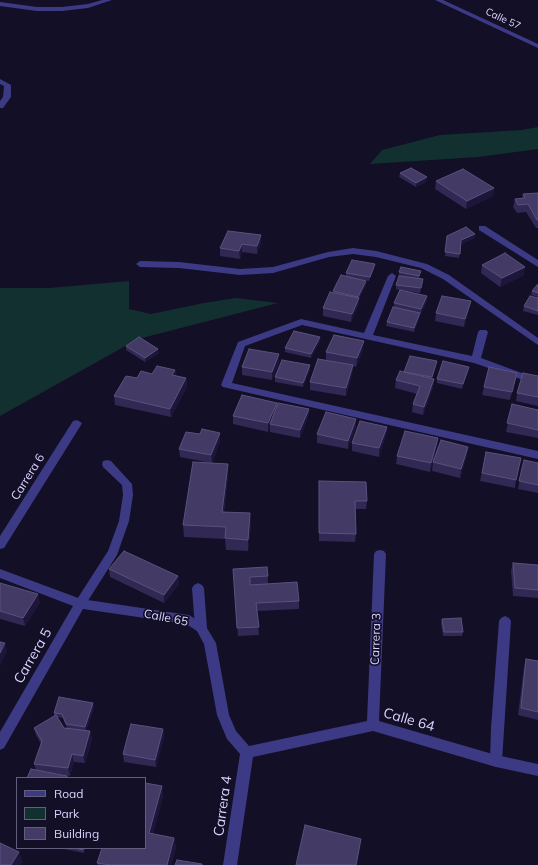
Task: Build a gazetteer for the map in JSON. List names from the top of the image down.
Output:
{
  "streets": {
    "street": [
      "Calle 57",
      "Carrera 6",
      "Calle 65",
      "Carrera 3",
      "Carrera 5",
      "Calle 64",
      "Carrera 4"
    ]
  },
  "crossings": [
    ["Calle 65", "Carrera 5"],
    ["Calle 65", "Calle 64"],
    ["Calle 65", "Carrera 4"],
    ["Carrera 3", "Calle 64"],
    ["Calle 64", "Carrera 4"]
  ],
  "legend": ["Road", "Park", "Building"]
}
